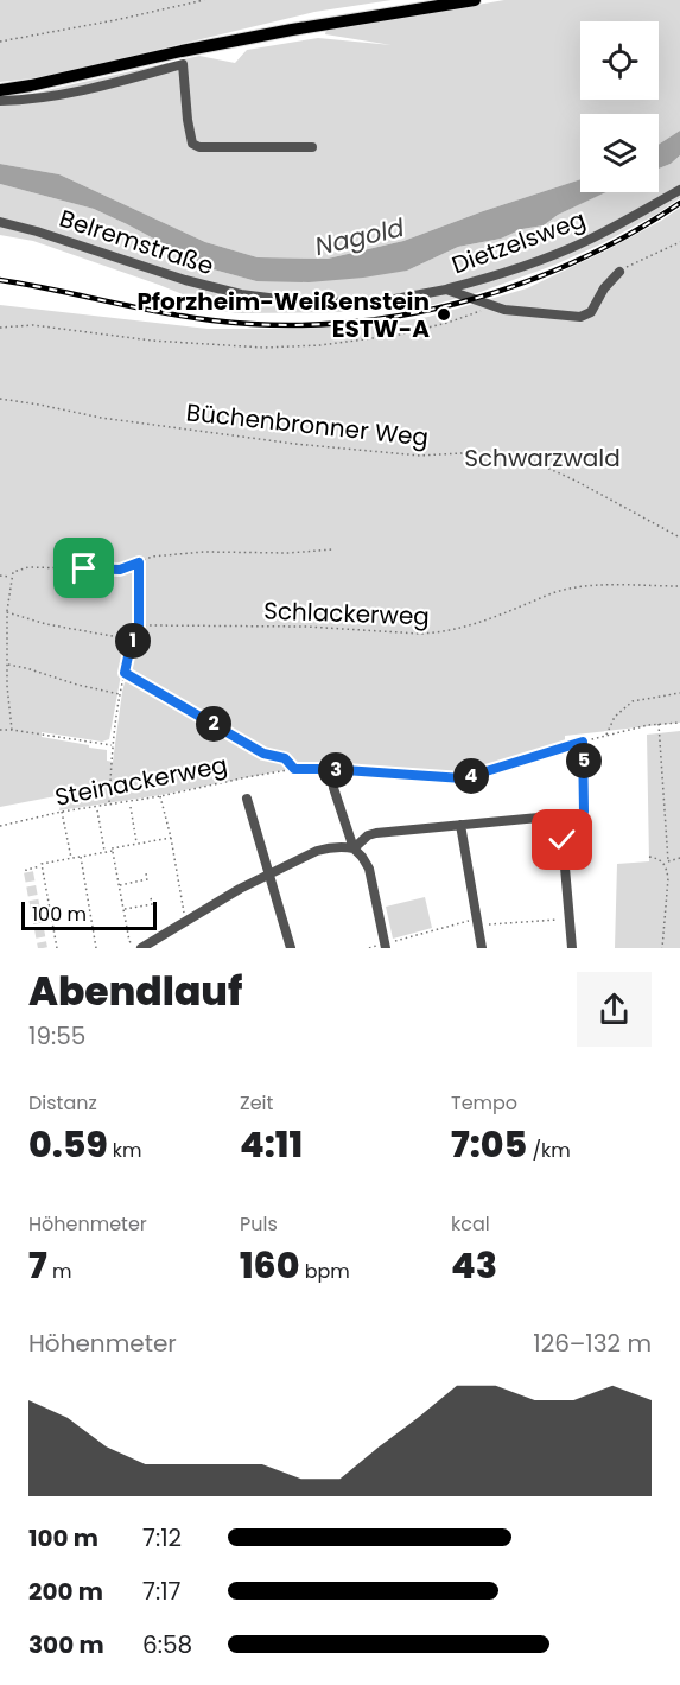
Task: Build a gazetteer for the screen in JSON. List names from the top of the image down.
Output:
{
  "streets": {
    "street": ["Belremstraße", "Dietzelsweg"],
    "path": ["Büchenbronner Weg", "Schlackerweg", "Steinackerweg"]
  },
  "crossings": [
    ["Belremstraße", "Dietzelsweg"]
  ],
  "water": ["Nagold"],
  "parks": ["Schwarzwald"],
  "places": ["Pforzheim-Weißenstein ESTW-A"],
  "scale_bar": "100 m",
  "page": {
    "pins": [
      "1",
      "2",
      "5",
      "3",
      "4"
    ],
    "scale": "100 m",
    "heading": ["Abendlauf", "19:55"],
    "stats": [
      ["Distanz", "0.59 km"],
      ["Zeit", "4:11"],
      ["Tempo", "7:05 /km"],
      ["Höhenmeter", "7 m"],
      ["Puls", "160 bpm"],
      ["kcal", "43"]
    ],
    "chart": ["Höhenmeter", "126–132 m"],
    "list": [
      {
        "name": "100 m",
        "note": "7:12"
      },
      {
        "name": "200 m",
        "note": "7:17"
      },
      {
        "name": "300 m",
        "note": "6:58"
      }
    ]
  }
}
